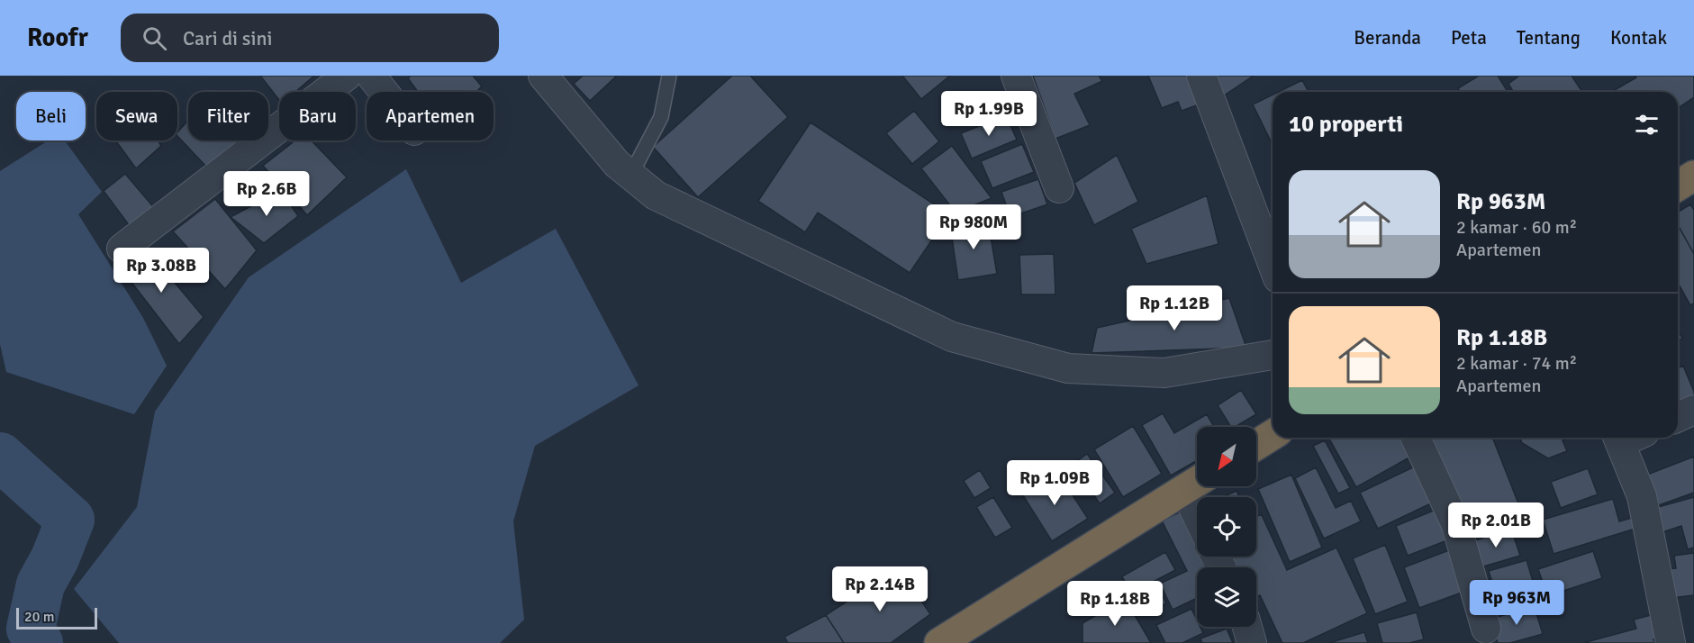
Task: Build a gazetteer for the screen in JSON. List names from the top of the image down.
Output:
{
  "scale_bar": "20 m",
  "north": "bottom left",
  "page": {
    "header": "Roofr",
    "search": "Cari di sini",
    "nav": [
      "Beranda",
      "Peta",
      "Tentang",
      "Kontak"
    ],
    "price": [
      "Rp 1.99B",
      "Rp 2.6B",
      "Rp 980M",
      "Rp 3.08B",
      "Rp 1.12B",
      "Rp 1.09B",
      "Rp 2.01B",
      "Rp 2.14B",
      "Rp 963M",
      "Rp 1.18B"
    ],
    "chip": [
      "Beli",
      "Sewa",
      "Filter",
      "Baru",
      "Apartemen"
    ],
    "heading": "10 properti",
    "list": [
      {
        "name": "Rp 963M",
        "note": "2 kamar · 60 m² · Apartemen"
      },
      {
        "name": "Rp 1.18B",
        "note": "2 kamar · 74 m² · Apartemen"
      }
    ],
    "scale": "20 m"
  }
}
